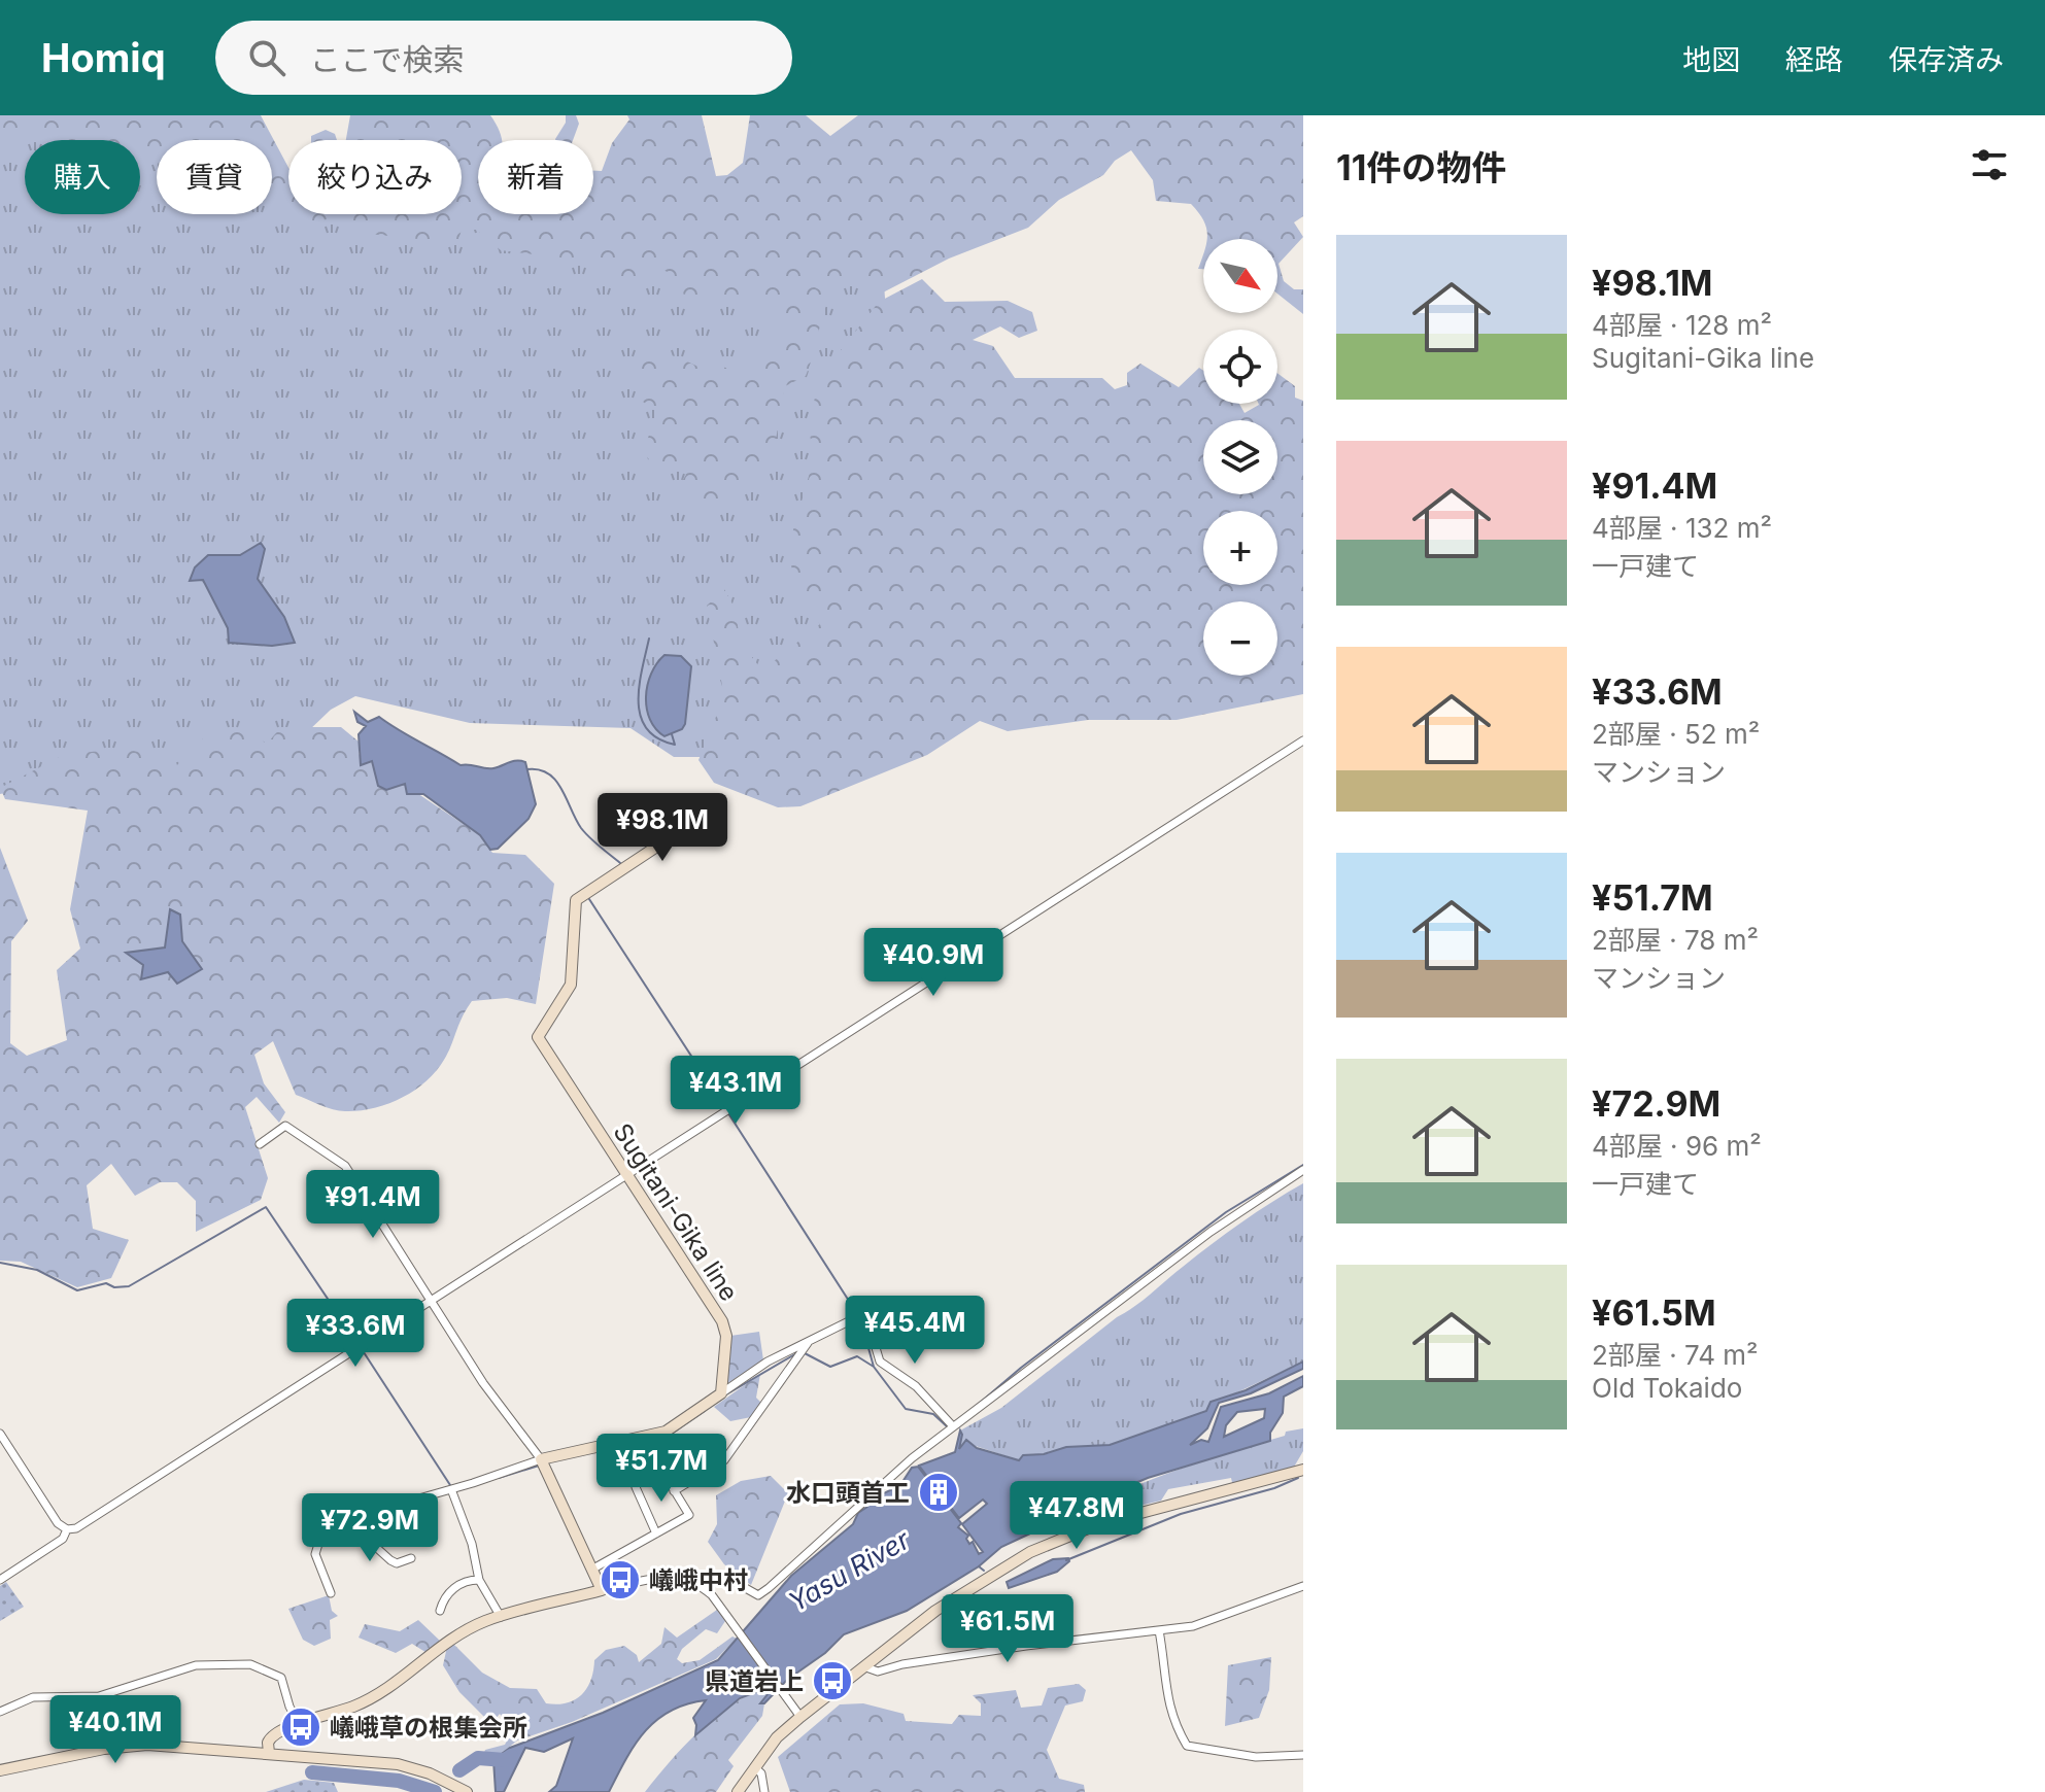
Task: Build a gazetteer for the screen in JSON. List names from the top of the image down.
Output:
{
  "streets": {
    "main road": ["Sugitani-Gika line"]
  },
  "water": ["Yasu River"],
  "places": {
    "building": ["水口頭首工"],
    "bus stop": ["嶬峨中村", "県道岩上", "嶬峨草の根集会所"]
  },
  "north": "bottom right",
  "page": {
    "header": "Homiq",
    "search": "ここで検索",
    "nav": ["地図", "経路", "保存済み"],
    "heading": "11件の物件",
    "chip": [
      "購入",
      "賃貸",
      "絞り込み",
      "新着"
    ],
    "list": [
      {
        "name": "¥98.1M",
        "note": "4部屋 · 128 m² · Sugitani-Gika line"
      },
      {
        "name": "¥91.4M",
        "note": "4部屋 · 132 m² · 一戸建て"
      },
      {
        "name": "¥33.6M",
        "note": "2部屋 · 52 m² · マンション"
      },
      {
        "name": "¥51.7M",
        "note": "2部屋 · 78 m² · マンション"
      },
      {
        "name": "¥72.9M",
        "note": "4部屋 · 96 m² · 一戸建て"
      },
      {
        "name": "¥61.5M",
        "note": "2部屋 · 74 m² · Old Tokaido"
      }
    ],
    "map_buttons": ["+", "−"],
    "price": [
      "¥98.1M",
      "¥40.9M",
      "¥43.1M",
      "¥91.4M",
      "¥45.4M",
      "¥33.6M",
      "¥51.7M",
      "¥47.8M",
      "¥72.9M",
      "¥61.5M",
      "¥40.1M"
    ]
  }
}
